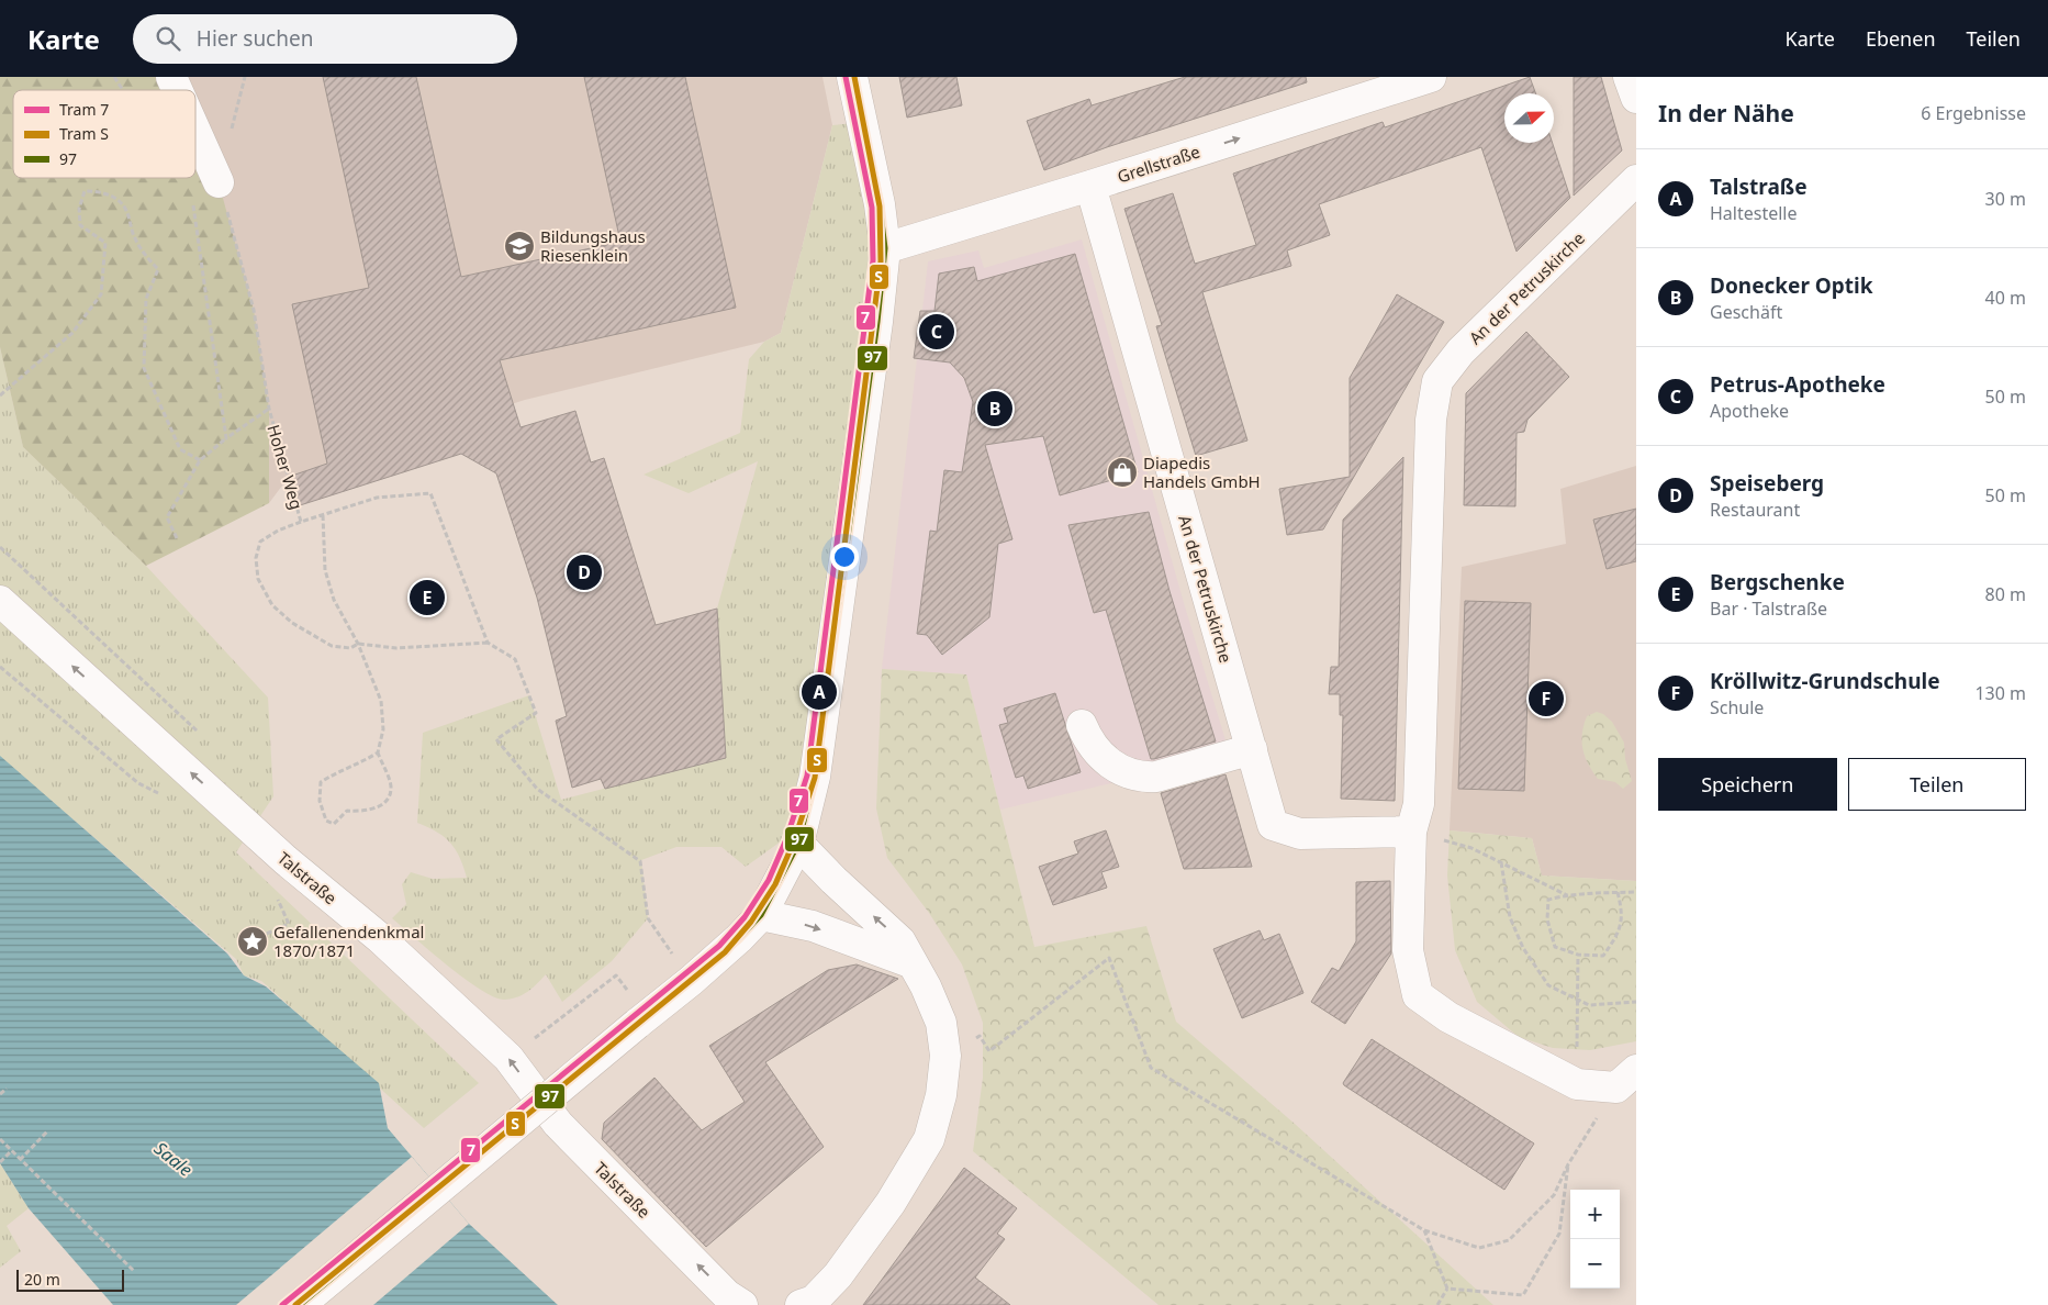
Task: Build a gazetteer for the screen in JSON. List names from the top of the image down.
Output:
{
  "streets": {
    "street": ["Grellstraße", "An der Petruskirche", "Talstraße"],
    "path": ["Hoher Weg"]
  },
  "crossings": [
    ["Grellstraße", "An der Petruskirche"]
  ],
  "one_way": ["Grellstraße", "Talstraße"],
  "water": ["Saale"],
  "places": {
    "school or university": ["Bildungshaus Riesenklein"],
    "shop": ["Diapedis Handels GmbH"],
    "place": ["Gefallenendenkmal 1870/1871"]
  },
  "lines": ["tram line 7", "tram line S", "transit line 97"],
  "legend": ["Tram 7", "Tram S", "97"],
  "scale_bar": "20 m",
  "north": "right",
  "page": {
    "header": "Karte",
    "search": "Hier suchen",
    "nav": ["Karte", "Ebenen", "Teilen"],
    "heading": ["In der Nähe", "6 Ergebnisse"],
    "list": [
      {
        "mark": "A",
        "name": "Talstraße",
        "note": "Haltestelle",
        "value": "30 m"
      },
      {
        "mark": "B",
        "name": "Donecker Optik",
        "note": "Geschäft",
        "value": "40 m"
      },
      {
        "mark": "C",
        "name": "Petrus-Apotheke",
        "note": "Apotheke",
        "value": "50 m"
      },
      {
        "mark": "D",
        "name": "Speiseberg",
        "note": "Restaurant",
        "value": "50 m"
      },
      {
        "mark": "E",
        "name": "Bergschenke",
        "note": "Bar · Talstraße",
        "value": "80 m"
      },
      {
        "mark": "F",
        "name": "Kröllwitz-Grundschule",
        "note": "Schule",
        "value": "130 m"
      }
    ],
    "pins": [
      "C",
      "B",
      "D",
      "E",
      "A",
      "F"
    ],
    "buttons": ["Speichern", "Teilen"],
    "map_buttons": ["+", "−"],
    "scale": "20 m"
  }
}
